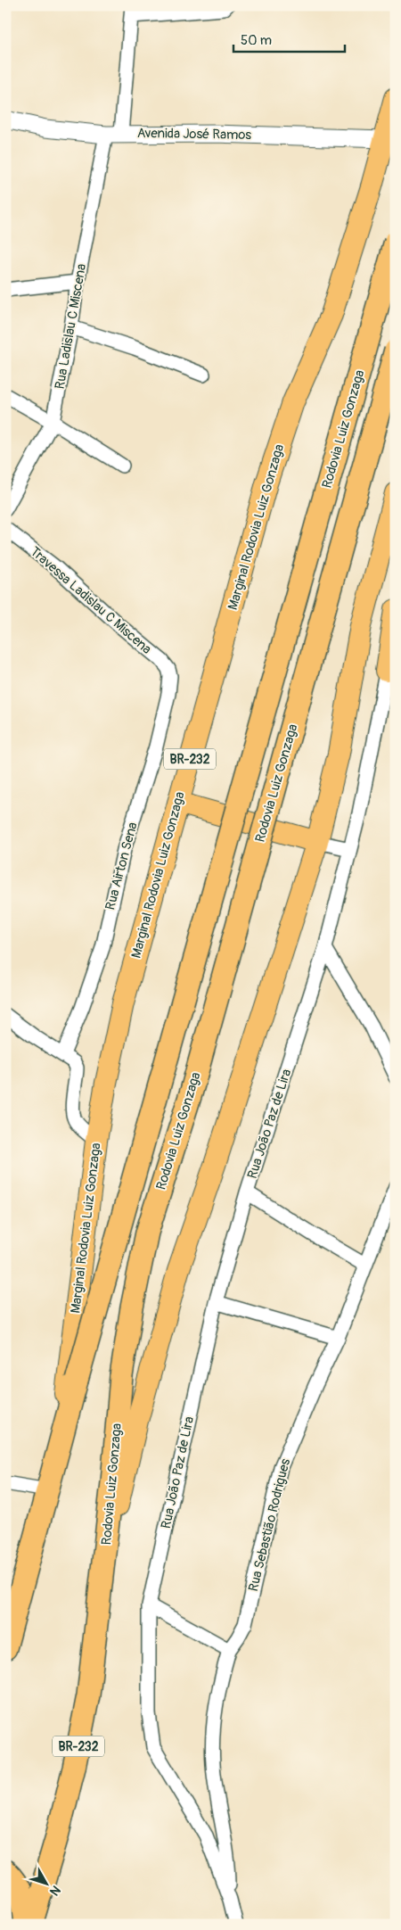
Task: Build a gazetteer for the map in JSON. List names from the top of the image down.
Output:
{
  "streets": {
    "highway": ["Rodovia Luiz Gonzaga", "BR-232"],
    "main road": ["Marginal Rodovia Luiz Gonzaga"],
    "street": [
      "Avenida José Ramos",
      "Rua Ladislau C Miscena",
      "Travessa Ladislau C Miscena",
      "Rua Airton Sena",
      "Rua João Paz de Lira",
      "Rua Sebastião Rodrigues"
    ]
  },
  "crossings": [
    ["Avenida José Ramos", "Rua Ladislau C Miscena"],
    ["Avenida José Ramos", "Marginal Rodovia Luiz Gonzaga"],
    ["Rodovia Luiz Gonzaga", "Marginal Rodovia Luiz Gonzaga"],
    ["Rodovia Luiz Gonzaga", "BR-232"],
    ["Travessa Ladislau C Miscena", "Rua Airton Sena"],
    ["Rua João Paz de Lira", "Rua Sebastião Rodrigues"]
  ],
  "scale_bar": "50 m",
  "north": "bottom right"
}
